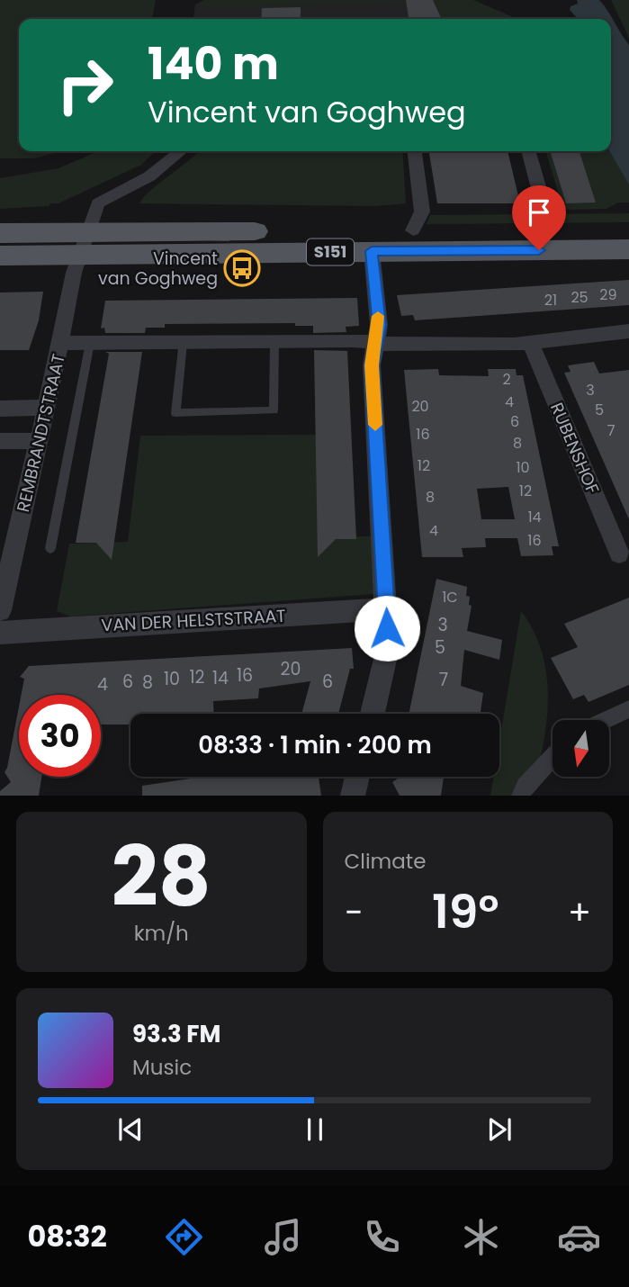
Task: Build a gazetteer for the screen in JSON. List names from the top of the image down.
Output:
{
  "streets": {
    "main road": ["S151"],
    "street": ["REMBRANDTSTRAAT", "RUBENSHOF", "VAN DER HELSTSTRAAT"]
  },
  "crossings": [
    ["S151", "REMBRANDTSTRAAT"]
  ],
  "places": {
    "bus stop": ["Vincent van Goghweg"]
  },
  "house_numbers": [
    "29",
    "25",
    "21",
    "2",
    "3",
    "4",
    "20",
    "5",
    "6",
    "7",
    "16",
    "8",
    "12",
    "10",
    "12",
    "8",
    "14",
    "4",
    "16",
    "1C",
    "3",
    "5",
    "20",
    "16",
    "12",
    "14",
    "10",
    "7",
    "6",
    "6",
    "8",
    "4"
  ],
  "north": "bottom",
  "page": {
    "turn": ["140 m", "Vincent van Goghweg"],
    "limit": "30",
    "trip": "08:33 · 1 min · 200 m",
    "tile": [
      ["28", "km/h"],
      "Climate"
    ],
    "heat": ["−", "19°", "+"],
    "song": ["93.3 FM", "Music"],
    "tabs": "08:32"
  }
}
